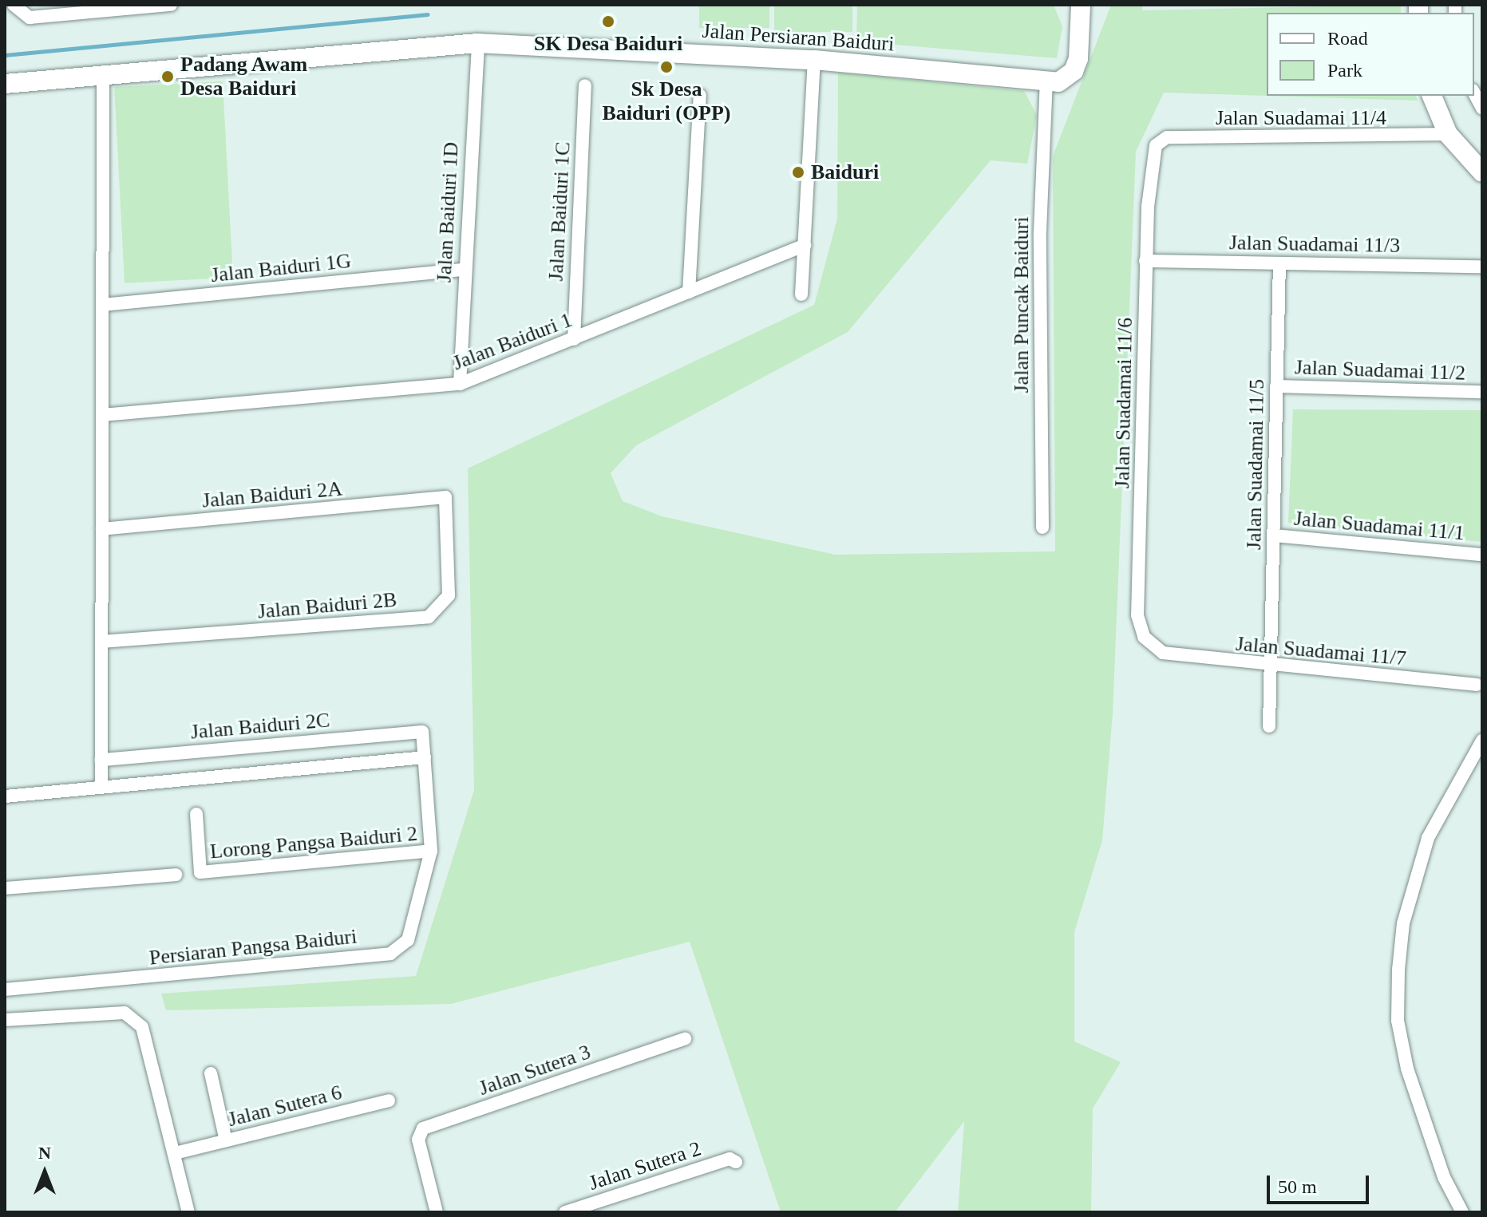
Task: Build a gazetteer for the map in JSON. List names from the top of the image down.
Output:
{
  "streets": {
    "street": [
      "Jalan Persiaran Baiduri",
      "Jalan Suadamai 11/4",
      "Jalan Baiduri 1C",
      "Jalan Baiduri 1D",
      "Jalan Suadamai 11/3",
      "Jalan Baiduri 1G",
      "Jalan Puncak Baiduri",
      "Jalan Baiduri 1",
      "Jalan Suadamai 11/2",
      "Jalan Suadamai 11/6",
      "Jalan Suadamai 11/5",
      "Jalan Baiduri 2A",
      "Jalan Suadamai 11/1",
      "Jalan Baiduri 2B",
      "Jalan Suadamai 11/7",
      "Jalan Baiduri 2C",
      "Lorong Pangsa Baiduri 2",
      "Persiaran Pangsa Baiduri",
      "Jalan Sutera 3",
      "Jalan Sutera 6",
      "Jalan Sutera 2"
    ]
  },
  "crossings": [
    ["Jalan Persiaran Baiduri", "Jalan Baiduri 1D"],
    ["Jalan Persiaran Baiduri", "Jalan Puncak Baiduri"],
    ["Jalan Suadamai 11/4", "Jalan Suadamai 11/6"],
    ["Jalan Baiduri 1C", "Jalan Baiduri 1"],
    ["Jalan Baiduri 1D", "Jalan Baiduri 1G"],
    ["Jalan Baiduri 1D", "Jalan Baiduri 1"],
    ["Jalan Suadamai 11/3", "Jalan Suadamai 11/6"],
    ["Jalan Suadamai 11/3", "Jalan Suadamai 11/5"],
    ["Jalan Suadamai 11/2", "Jalan Suadamai 11/5"],
    ["Jalan Suadamai 11/6", "Jalan Suadamai 11/7"],
    ["Jalan Suadamai 11/5", "Jalan Suadamai 11/1"],
    ["Jalan Suadamai 11/5", "Jalan Suadamai 11/7"],
    ["Jalan Baiduri 2A", "Jalan Baiduri 2B"],
    ["Jalan Baiduri 2C", "Persiaran Pangsa Baiduri"],
    ["Lorong Pangsa Baiduri 2", "Persiaran Pangsa Baiduri"]
  ],
  "places": [
    "SK Desa Baiduri",
    "Sk Desa Baiduri (OPP)",
    "Padang Awam Desa Baiduri",
    "Baiduri"
  ],
  "legend": ["Road", "Park"],
  "scale_bar": "50 m",
  "north": "top"
}
